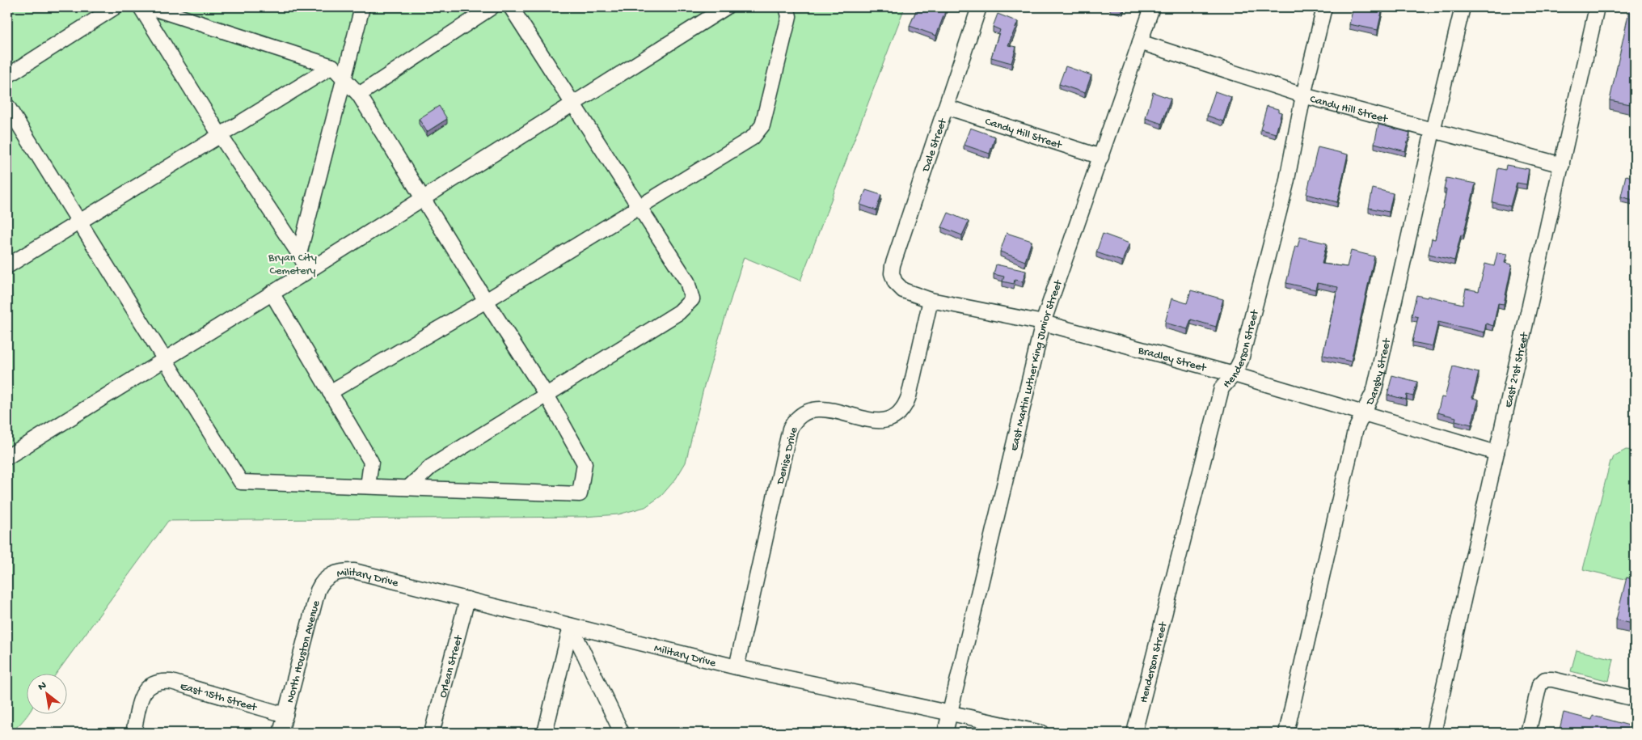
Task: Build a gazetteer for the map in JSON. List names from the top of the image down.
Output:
{
  "streets": {
    "street": [
      "Candy Hill Street",
      "Dale Street",
      "Henderson Street",
      "Bradley Street",
      "East Martin Luther King Junior Street",
      "Dansby Street",
      "East 21st Street",
      "Denise Drive",
      "Military Drive",
      "North Houston Avenue",
      "Orlean Street",
      "East 15th Street"
    ]
  },
  "crossings": [
    ["Candy Hill Street", "Dale Street"],
    ["Candy Hill Street", "Henderson Street"],
    ["Candy Hill Street", "East Martin Luther King Junior Street"],
    ["Candy Hill Street", "Dansby Street"],
    ["Candy Hill Street", "East 21st Street"],
    ["Dale Street", "Bradley Street"],
    ["Henderson Street", "Bradley Street"],
    ["Bradley Street", "East Martin Luther King Junior Street"],
    ["Bradley Street", "Dansby Street"],
    ["Bradley Street", "East 21st Street"],
    ["Bradley Street", "Denise Drive"],
    ["East Martin Luther King Junior Street", "Military Drive"],
    ["Denise Drive", "Military Drive"],
    ["Military Drive", "North Houston Avenue"],
    ["Military Drive", "Orlean Street"],
    ["North Houston Avenue", "East 15th Street"]
  ],
  "parks": ["Bryan City Cemetery"],
  "north": "top left"
}
